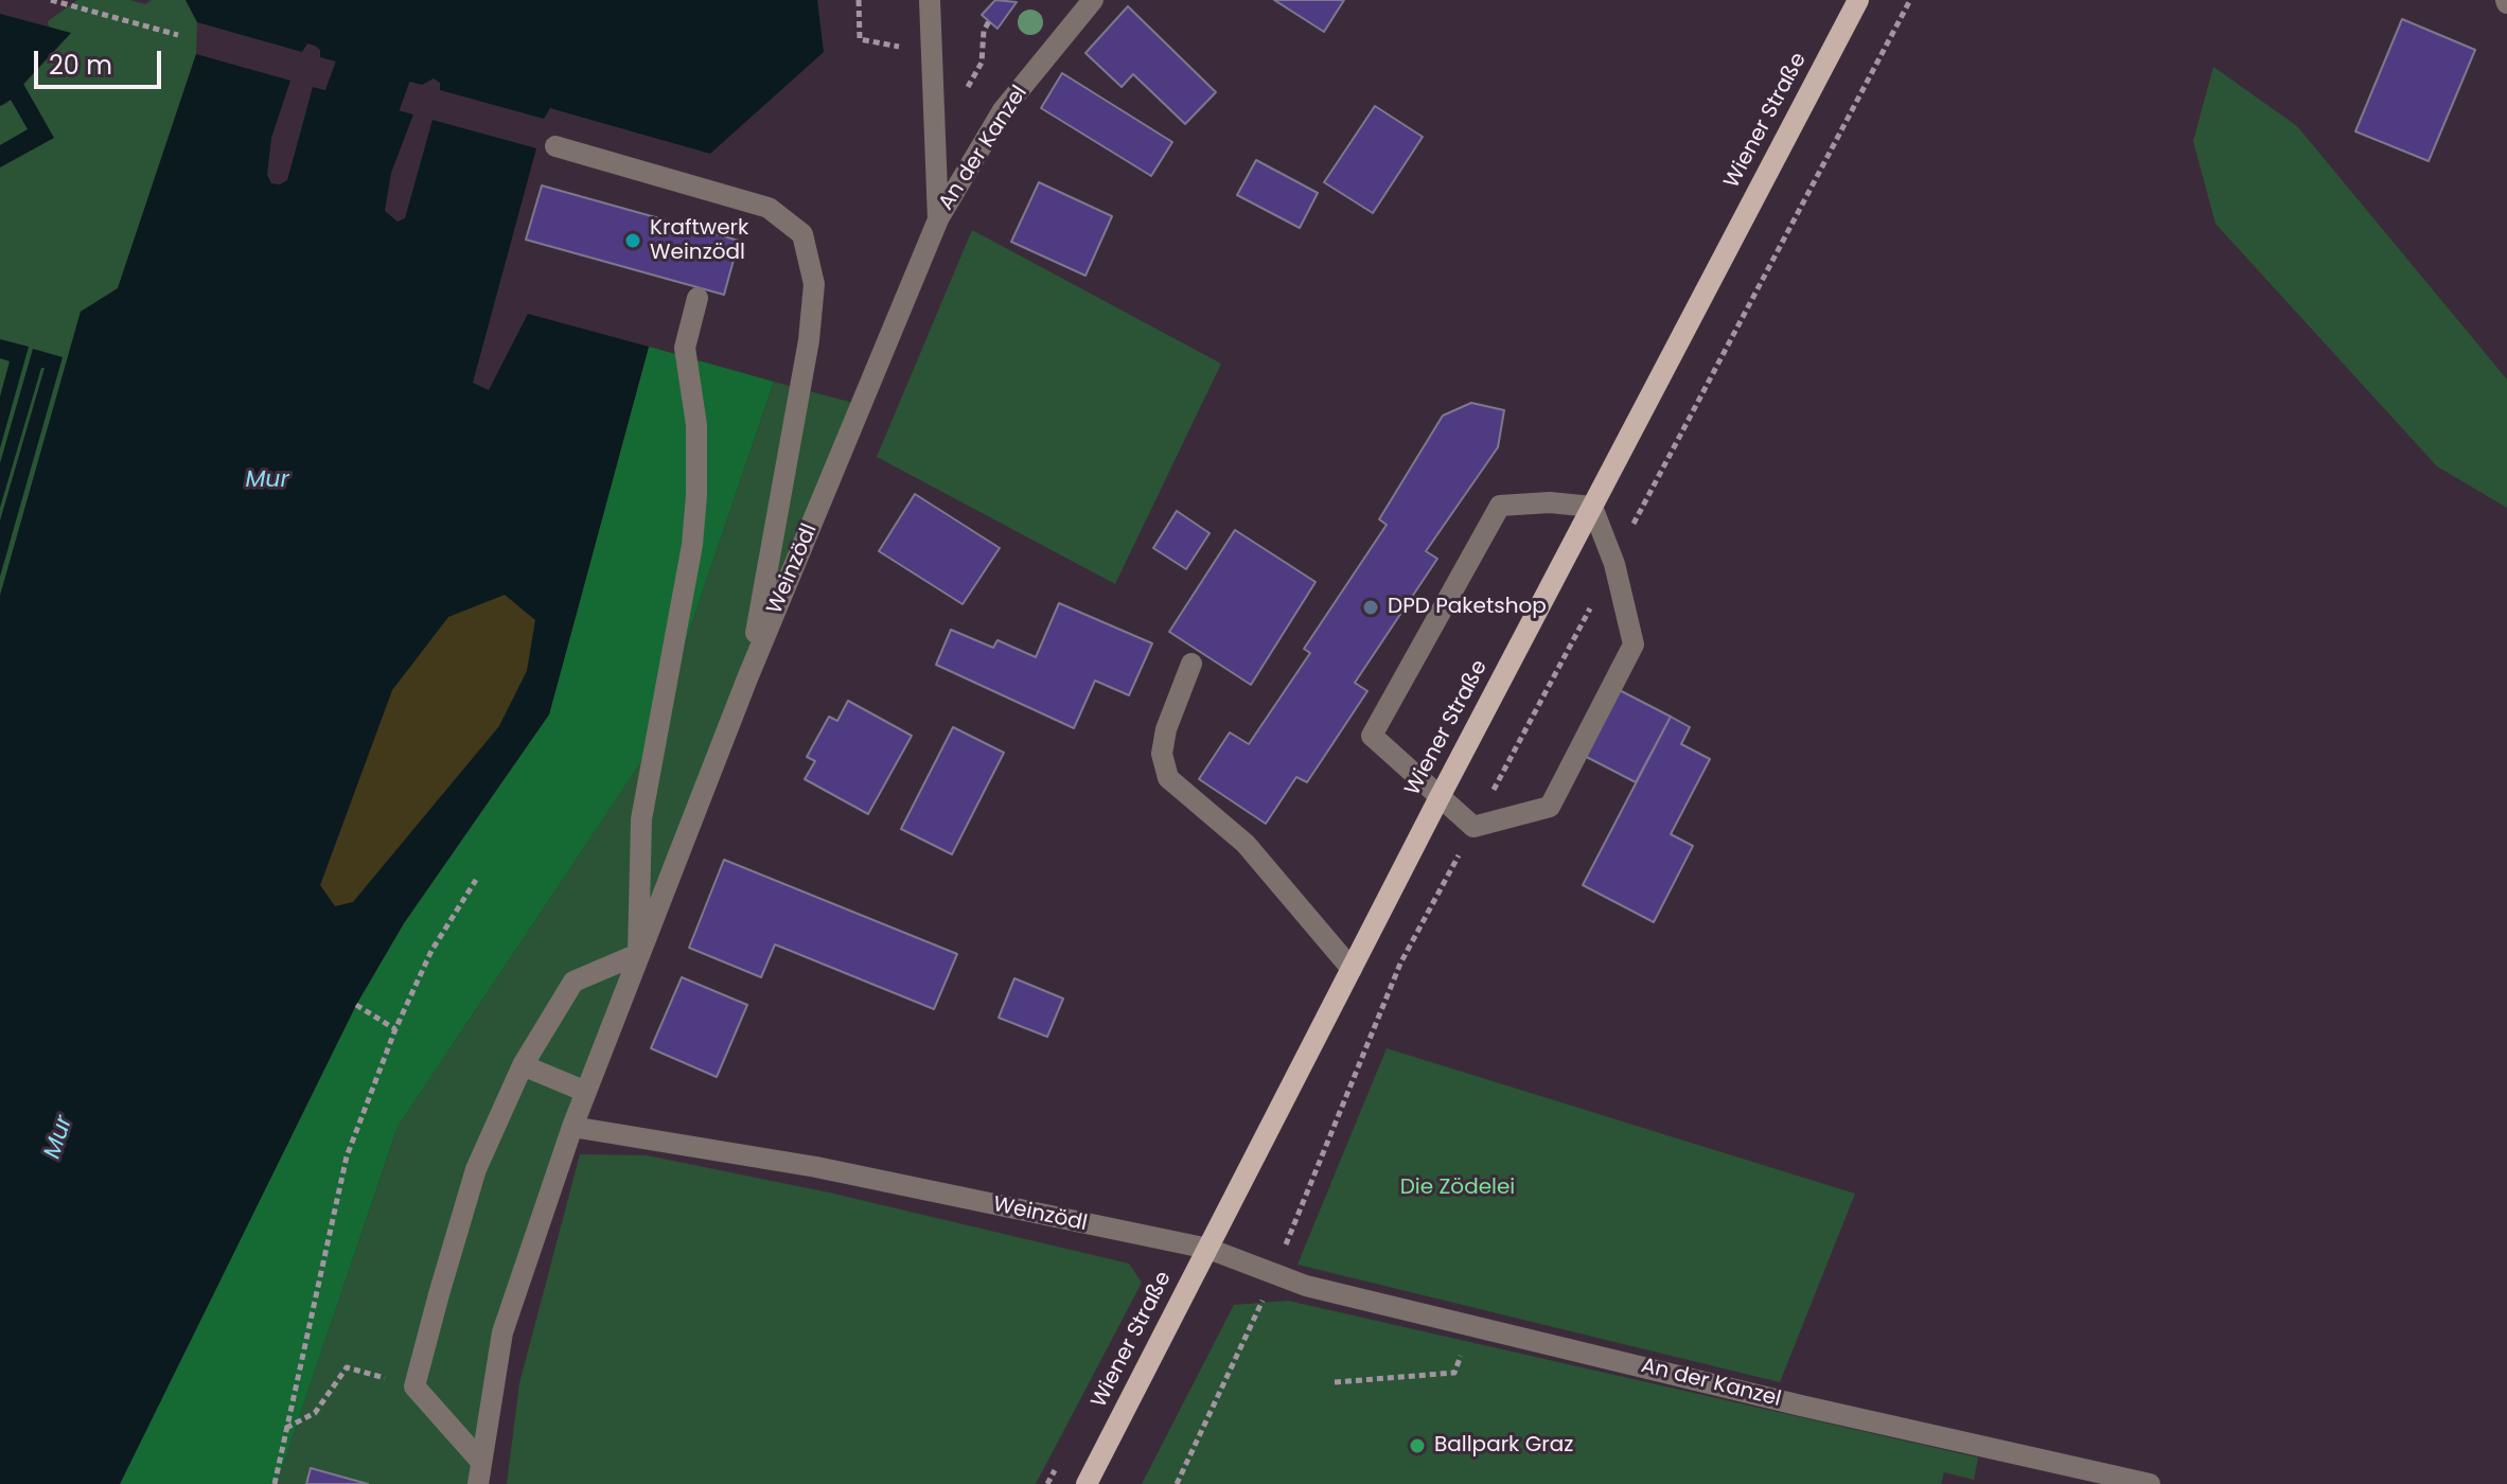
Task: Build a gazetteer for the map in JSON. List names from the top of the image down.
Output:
{
  "streets": {
    "main road": ["Wiener Straße"],
    "street": ["An der Kanzel", "Weinzödl"]
  },
  "crossings": [
    ["Wiener Straße", "Weinzödl"],
    ["An der Kanzel", "Weinzödl"]
  ],
  "water": ["Mur"],
  "parks": ["Die Zödelei"],
  "places": ["Kraftwerk Weinzödl", "DPD Paketshop", "Ballpark Graz"],
  "scale_bar": "20 m"
}
